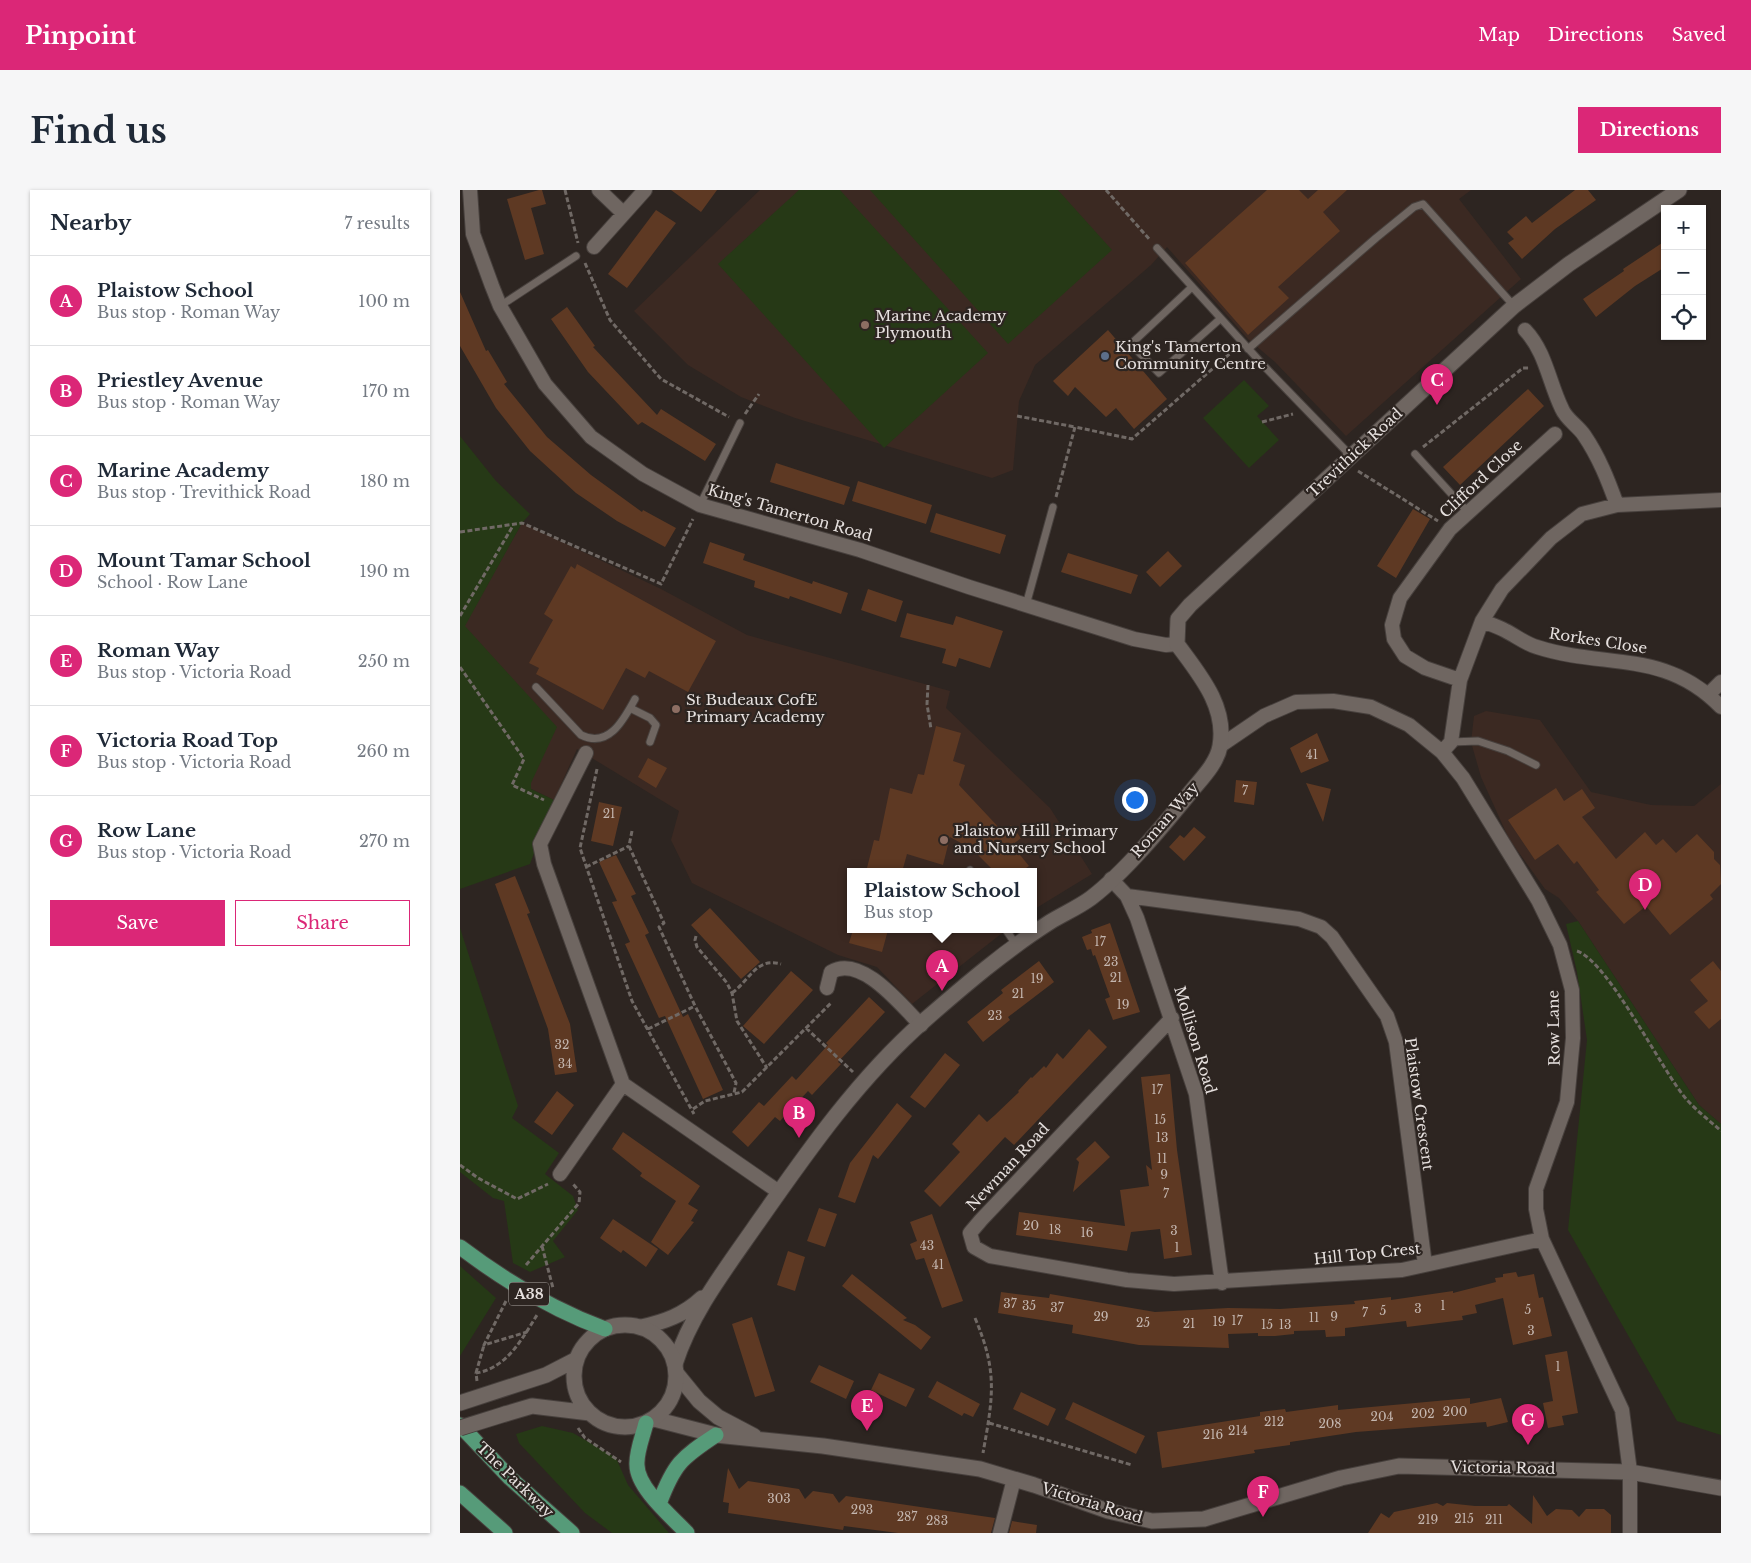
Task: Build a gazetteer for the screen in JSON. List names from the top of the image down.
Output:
{
  "streets": {
    "highway": ["A38", "The Parkway"],
    "street": [
      "Trevithick Road",
      "Clifford Close",
      "King's Tamerton Road",
      "Rorkes Close",
      "Roman Way",
      "Row Lane",
      "Mollison Road",
      "Plaistow Crescent",
      "Newman Road",
      "Hill Top Crest",
      "Victoria Road"
    ]
  },
  "crossings": [
    ["Trevithick Road", "King's Tamerton Road"],
    ["Trevithick Road", "Roman Way"],
    ["King's Tamerton Road", "Roman Way"],
    ["Roman Way", "Row Lane"],
    ["Roman Way", "Mollison Road"],
    ["Roman Way", "A38"],
    ["Roman Way", "Victoria Road"],
    ["Row Lane", "Hill Top Crest"],
    ["Row Lane", "Victoria Road"],
    ["Mollison Road", "Plaistow Crescent"],
    ["Mollison Road", "Newman Road"],
    ["Mollison Road", "Hill Top Crest"],
    ["Plaistow Crescent", "Hill Top Crest"],
    ["Newman Road", "Hill Top Crest"],
    ["A38", "Victoria Road"]
  ],
  "places": [
    "Marine Academy Plymouth",
    "King's Tamerton Community Centre",
    "St Budeaux CofE Primary Academy",
    "Plaistow Hill Primary and Nursery School"
  ],
  "house_numbers": [
    "41",
    "7",
    "21",
    "17",
    "23",
    "21",
    "19",
    "21",
    "19",
    "23",
    "32",
    "34",
    "17",
    "15",
    "13",
    "11",
    "9",
    "7",
    "20",
    "18",
    "3",
    "16",
    "43",
    "1",
    "41",
    "37",
    "35",
    "1",
    "37",
    "3",
    "5",
    "5",
    "7",
    "29",
    "9",
    "11",
    "17",
    "19",
    "25",
    "21",
    "15",
    "13",
    "3",
    "1",
    "200",
    "202",
    "204",
    "212",
    "208",
    "214",
    "216",
    "303",
    "293",
    "287",
    "215",
    "219",
    "211",
    "283"
  ],
  "page": {
    "header": "Pinpoint",
    "nav": ["Map", "Directions", "Saved"],
    "buttons": [
      "Directions",
      ["Save", "Share"]
    ],
    "title": "Find us",
    "heading": ["Nearby", "7 results"],
    "map_buttons": ["+", "−"],
    "list": [
      {
        "mark": "A",
        "name": "Plaistow School",
        "note": "Bus stop · Roman Way",
        "value": "100 m"
      },
      {
        "mark": "B",
        "name": "Priestley Avenue",
        "note": "Bus stop · Roman Way",
        "value": "170 m"
      },
      {
        "mark": "C",
        "name": "Marine Academy",
        "note": "Bus stop · Trevithick Road",
        "value": "180 m"
      },
      {
        "mark": "D",
        "name": "Mount Tamar School",
        "note": "School · Row Lane",
        "value": "190 m"
      },
      {
        "mark": "E",
        "name": "Roman Way",
        "note": "Bus stop · Victoria Road",
        "value": "250 m"
      },
      {
        "mark": "F",
        "name": "Victoria Road Top",
        "note": "Bus stop · Victoria Road",
        "value": "260 m"
      },
      {
        "mark": "G",
        "name": "Row Lane",
        "note": "Bus stop · Victoria Road",
        "value": "270 m"
      }
    ],
    "pins": [
      "C",
      "D",
      "A",
      "B",
      "E",
      "G",
      "F"
    ],
    "popup": ["Plaistow School", "Bus stop"]
  }
}
